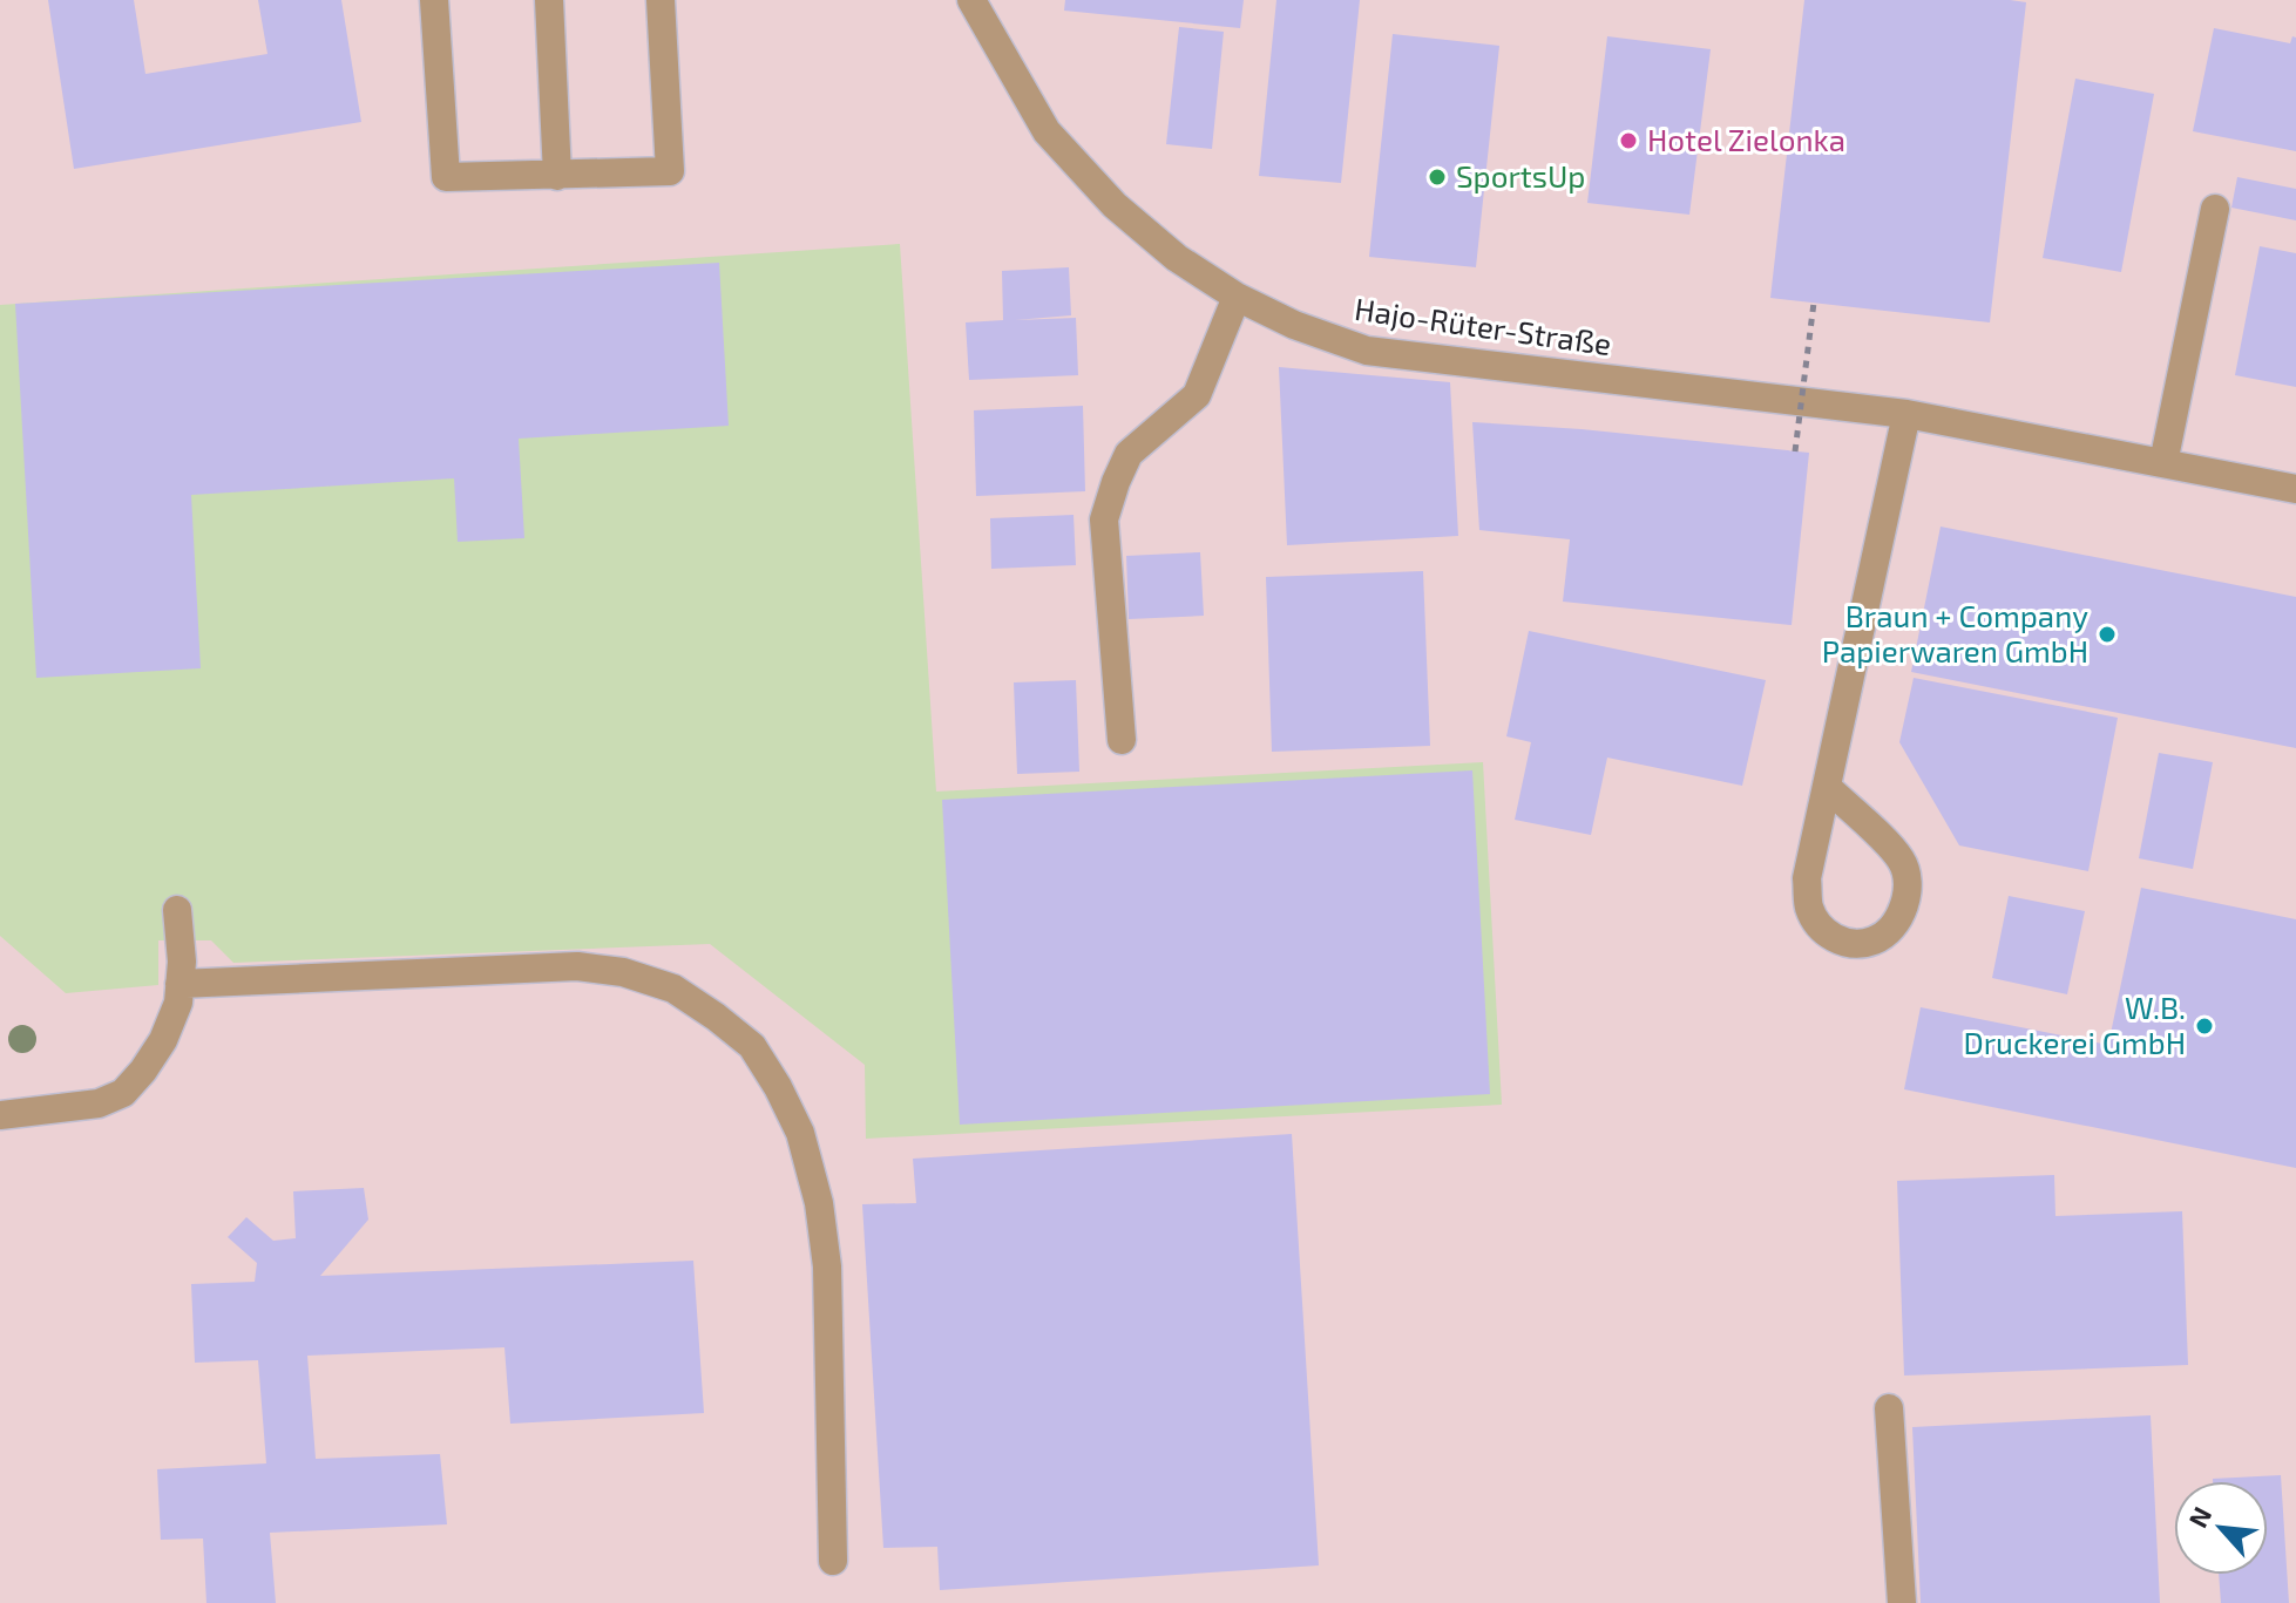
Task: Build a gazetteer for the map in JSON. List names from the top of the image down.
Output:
{
  "streets": {
    "street": ["Hajo-Rüter-Straße"]
  },
  "places": [
    "Hotel Zielonka",
    "SportsUp",
    "Braun + Company Papierwaren GmbH",
    "W.B. Druckerei GmbH"
  ],
  "north": "top left"
}
